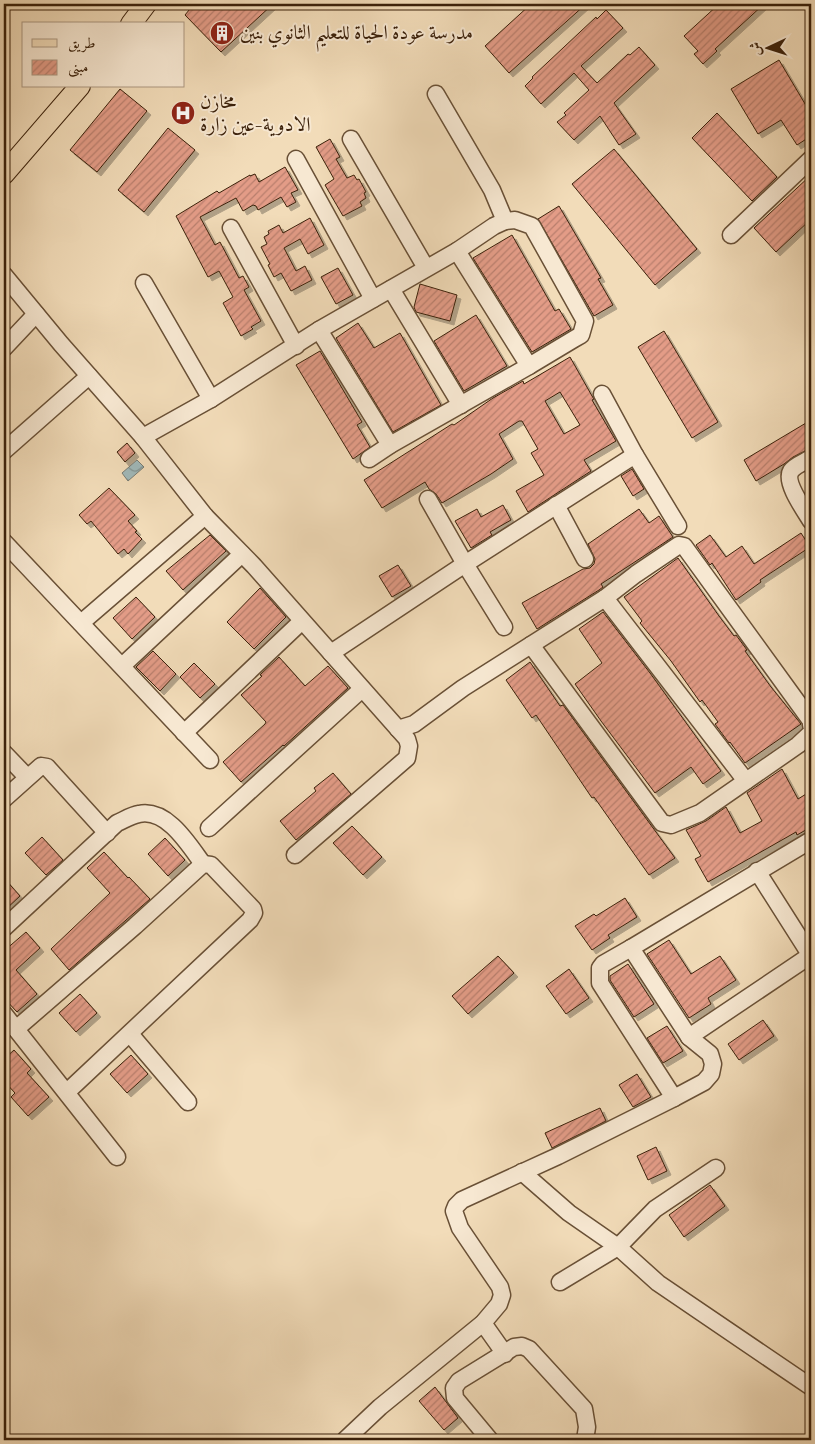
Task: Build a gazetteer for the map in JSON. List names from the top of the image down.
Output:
{
  "places": {
    "building": ["مدرسة عودة الحياة للتعليم الثانوي بنين"],
    "hospital": ["مخازن الادوية-عين زارة"]
  },
  "legend": ["طريق", "مبنى"],
  "north": "left"
}
